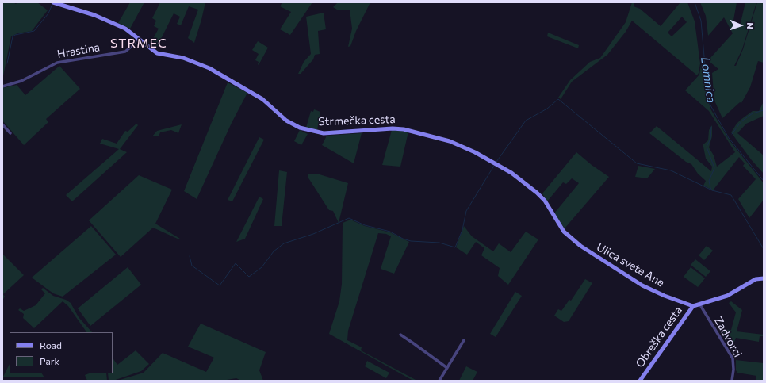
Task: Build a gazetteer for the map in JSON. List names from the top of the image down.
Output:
{
  "streets": {
    "street": [
      "Hrastina",
      "Strmečka cesta",
      "Ulica svete Ane",
      "Obreška cesta",
      "Zadvorci"
    ]
  },
  "crossings": [
    ["Hrastina", "Strmečka cesta"],
    ["Strmečka cesta", "Ulica svete Ane"],
    ["Ulica svete Ane", "Obreška cesta"],
    ["Obreška cesta", "Zadvorci"]
  ],
  "districts": ["STRMEC"],
  "water": ["Lomnica"],
  "legend": ["Road", "Park"],
  "north": "right"
}
